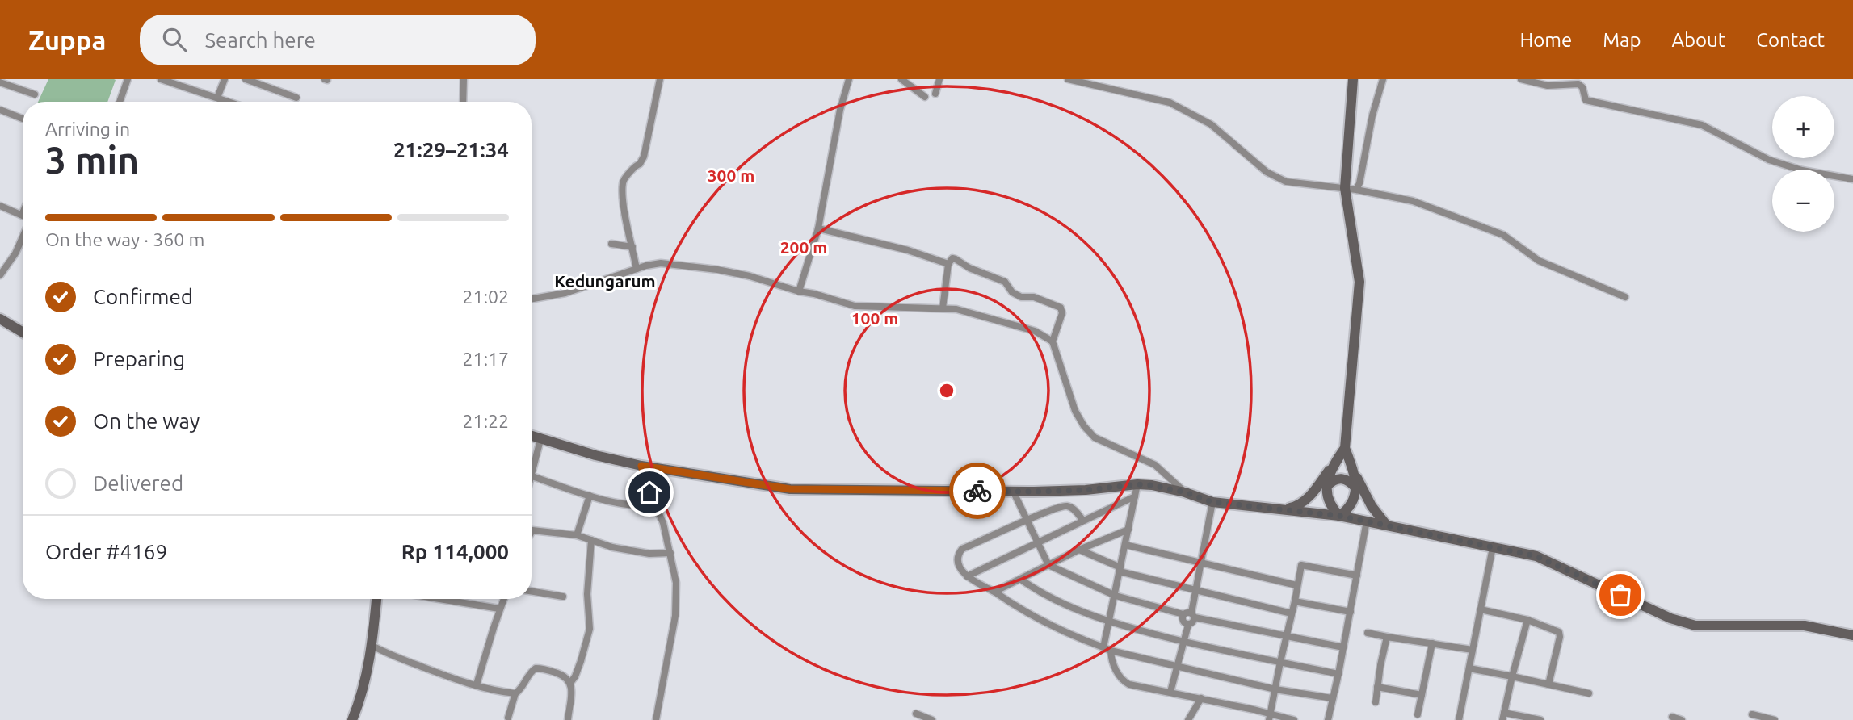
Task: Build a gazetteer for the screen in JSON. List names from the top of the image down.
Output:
{
  "districts": ["Kedungarum"],
  "page": {
    "header": "Zuppa",
    "search": "Search here",
    "nav": [
      "Home",
      "Map",
      "About",
      "Contact"
    ],
    "map_buttons": ["+", "−"],
    "heading": ["3 min", "Arriving in", "21:29–21:34"],
    "panel": ["Order #4169", "Rp 114,000"],
    "bar": "On the way · 360 m",
    "list": [
      ["Confirmed", "21:02"],
      ["Preparing", "21:17"],
      ["On the way", "21:22"],
      "Delivered"
    ]
  },
  "rings": ["300 m", "200 m", "100 m"]
}
